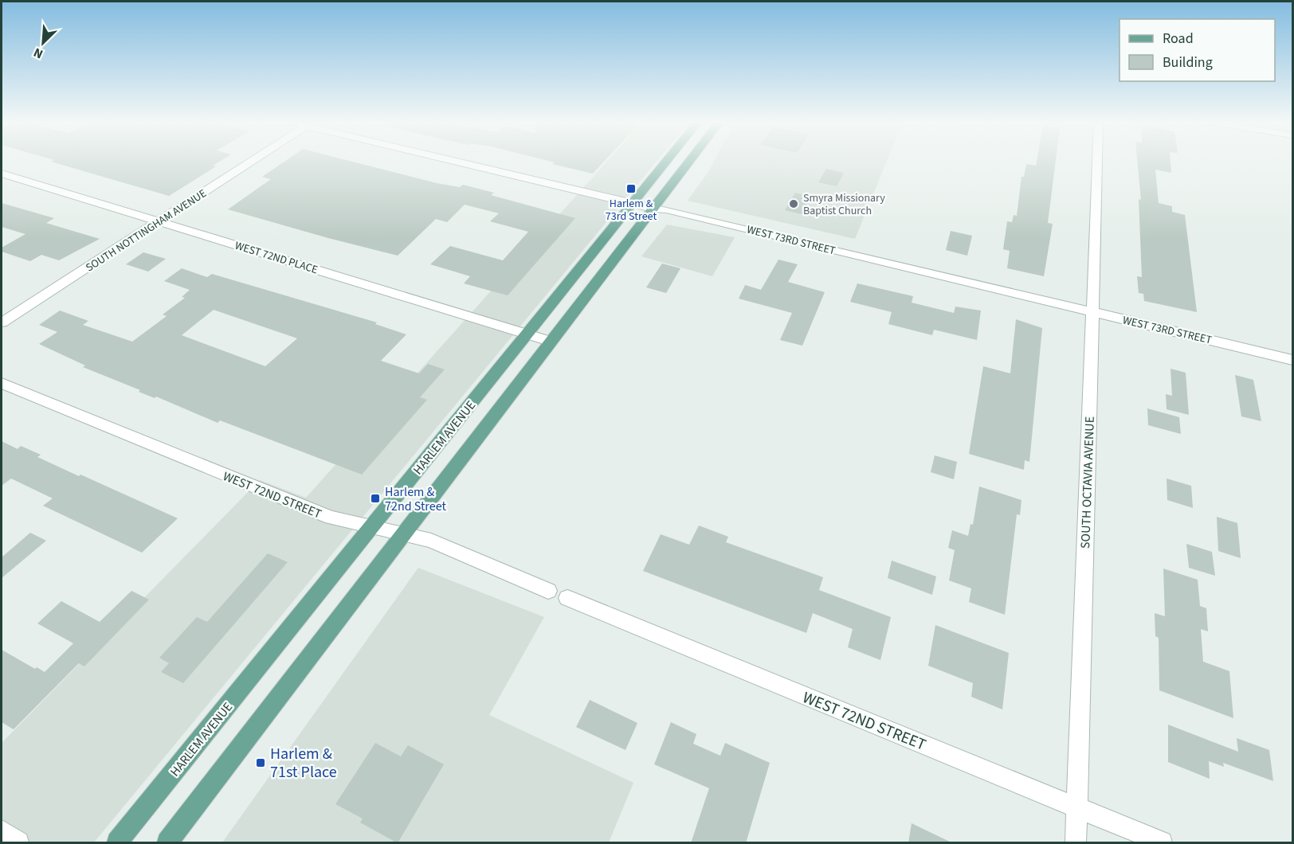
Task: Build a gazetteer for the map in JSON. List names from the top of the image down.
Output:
{
  "streets": {
    "main road": ["HARLEM AVENUE"],
    "street": [
      "SOUTH NOTTINGHAM AVENUE",
      "WEST 73RD STREET",
      "WEST 72ND PLACE",
      "SOUTH OCTAVIA AVENUE",
      "WEST 72ND STREET"
    ]
  },
  "crossings": [
    ["SOUTH NOTTINGHAM AVENUE", "WEST 72ND PLACE"],
    ["WEST 73RD STREET", "HARLEM AVENUE"],
    ["WEST 73RD STREET", "SOUTH OCTAVIA AVENUE"],
    ["WEST 72ND PLACE", "HARLEM AVENUE"],
    ["HARLEM AVENUE", "WEST 72ND STREET"],
    ["SOUTH OCTAVIA AVENUE", "WEST 72ND STREET"]
  ],
  "places": {
    "transit": ["Harlem & 73rd Street", "Harlem & 72nd Street", "Harlem & 71st Place"],
    "other": ["Smyra Missionary Baptist Church"]
  },
  "legend": ["Road", "Building"],
  "north": "bottom left"
}
